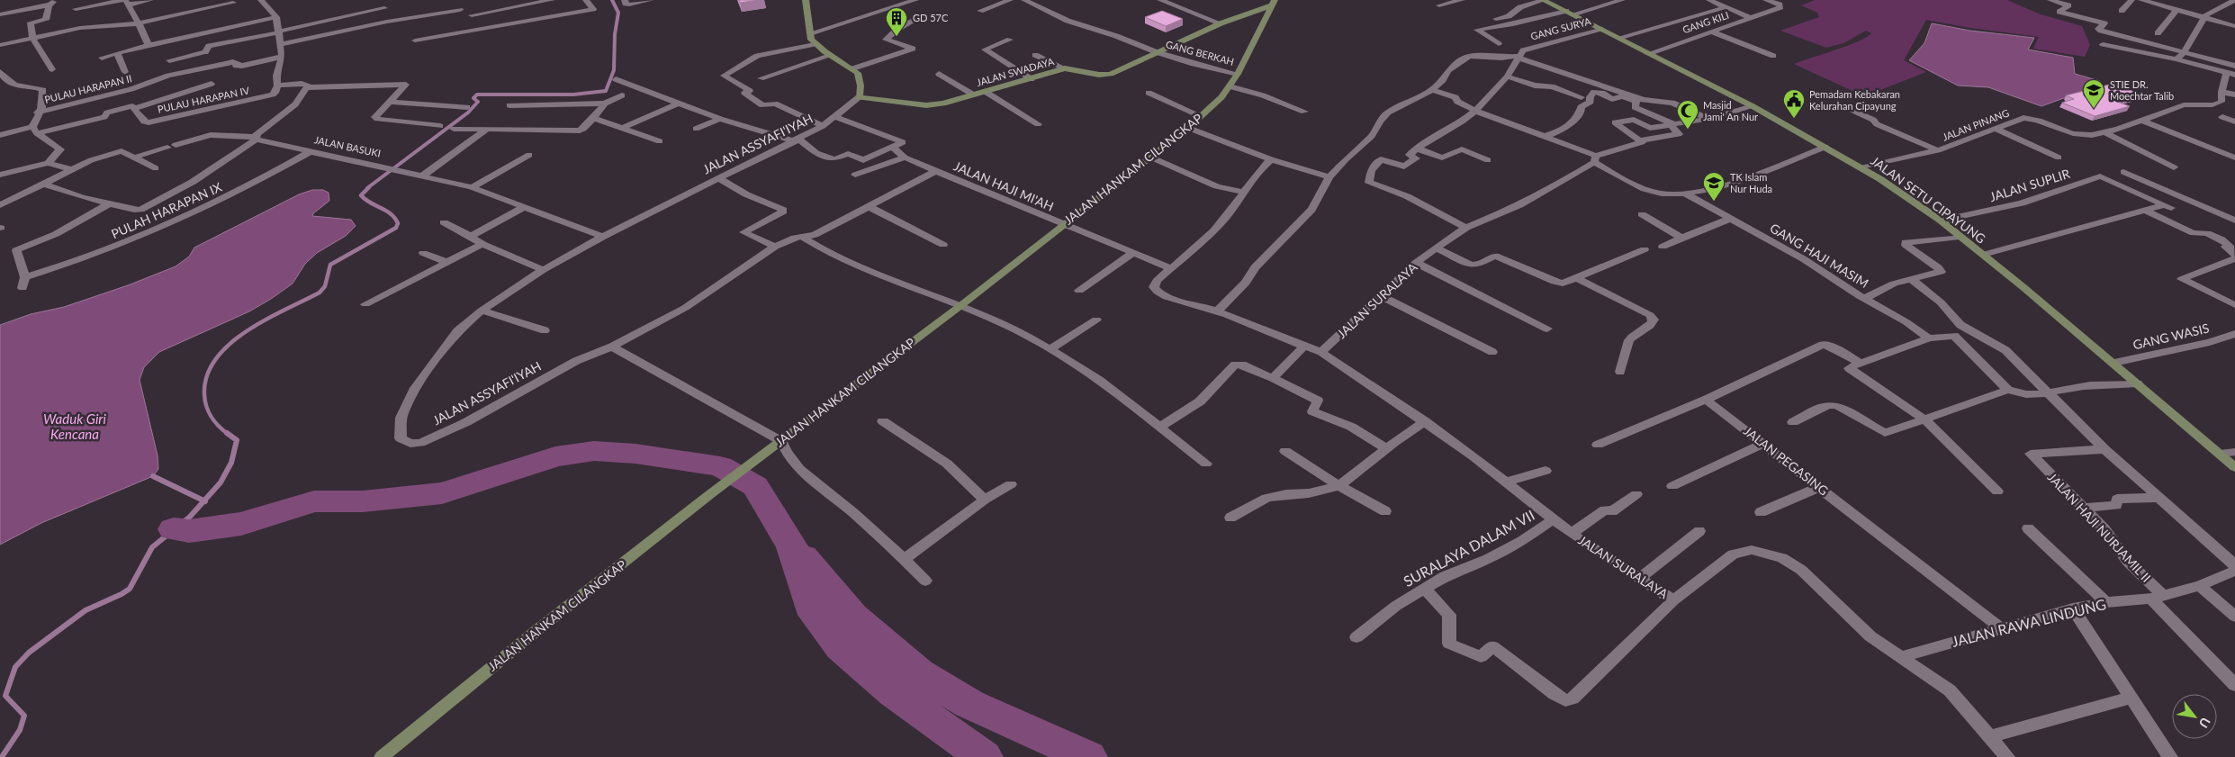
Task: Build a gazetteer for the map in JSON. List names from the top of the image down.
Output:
{
  "streets": {
    "street": [
      "GANG KILI",
      "GANG SURYA",
      "GANG BERKAH",
      "JALAN SWADAYA",
      "PULAU HARAPAN II",
      "PULAU HARAPAN IV",
      "JALAN PINANG",
      "JALAN ASSYAFI'IYAH",
      "JALAN BASUKI",
      "JALAN HANKAM CILANGKAP",
      "JALAN SUPLIR",
      "JALAN HAJI MI'AH",
      "JALAN SETU CIPAYUNG",
      "PULAH HARAPAN IX",
      "GANG HAJI MASIM",
      "JALAN SURALAYA",
      "GANG WASIS",
      "JALAN PEGASING",
      "JALAN HAJI NURJAMIL II",
      "SURALAYA DALAM VII",
      "JALAN RAWA LINDUNG"
    ]
  },
  "crossings": [
    ["GANG KILI", "JALAN SETU CIPAYUNG"],
    ["GANG SURYA", "JALAN SETU CIPAYUNG"],
    ["GANG BERKAH", "JALAN SWADAYA"],
    ["GANG BERKAH", "JALAN HANKAM CILANGKAP"],
    ["JALAN SWADAYA", "JALAN ASSYAFI'IYAH"],
    ["JALAN SWADAYA", "JALAN HANKAM CILANGKAP"],
    ["JALAN PINANG", "JALAN SETU CIPAYUNG"],
    ["JALAN ASSYAFI'IYAH", "JALAN BASUKI"],
    ["JALAN ASSYAFI'IYAH", "JALAN HAJI MI'AH"],
    ["JALAN BASUKI", "PULAH HARAPAN IX"],
    ["JALAN HANKAM CILANGKAP", "JALAN HAJI MI'AH"],
    ["JALAN SUPLIR", "JALAN SETU CIPAYUNG"],
    ["JALAN SETU CIPAYUNG", "GANG WASIS"],
    ["JALAN SURALAYA", "SURALAYA DALAM VII"],
    ["JALAN PEGASING", "JALAN RAWA LINDUNG"],
    ["JALAN HAJI NURJAMIL II", "JALAN RAWA LINDUNG"]
  ],
  "water": ["Waduk Giri Kencana"],
  "places": {
    "building": ["GD 57C"],
    "school or university": ["STIE DR. Moechtar Talib", "TK Islam Nur Huda"],
    "public building": ["Pemadam Kebakaran Kelurahan Cipayung"],
    "mosque": ["Masjid Jami' An Nur"]
  },
  "north": "bottom right"
}
